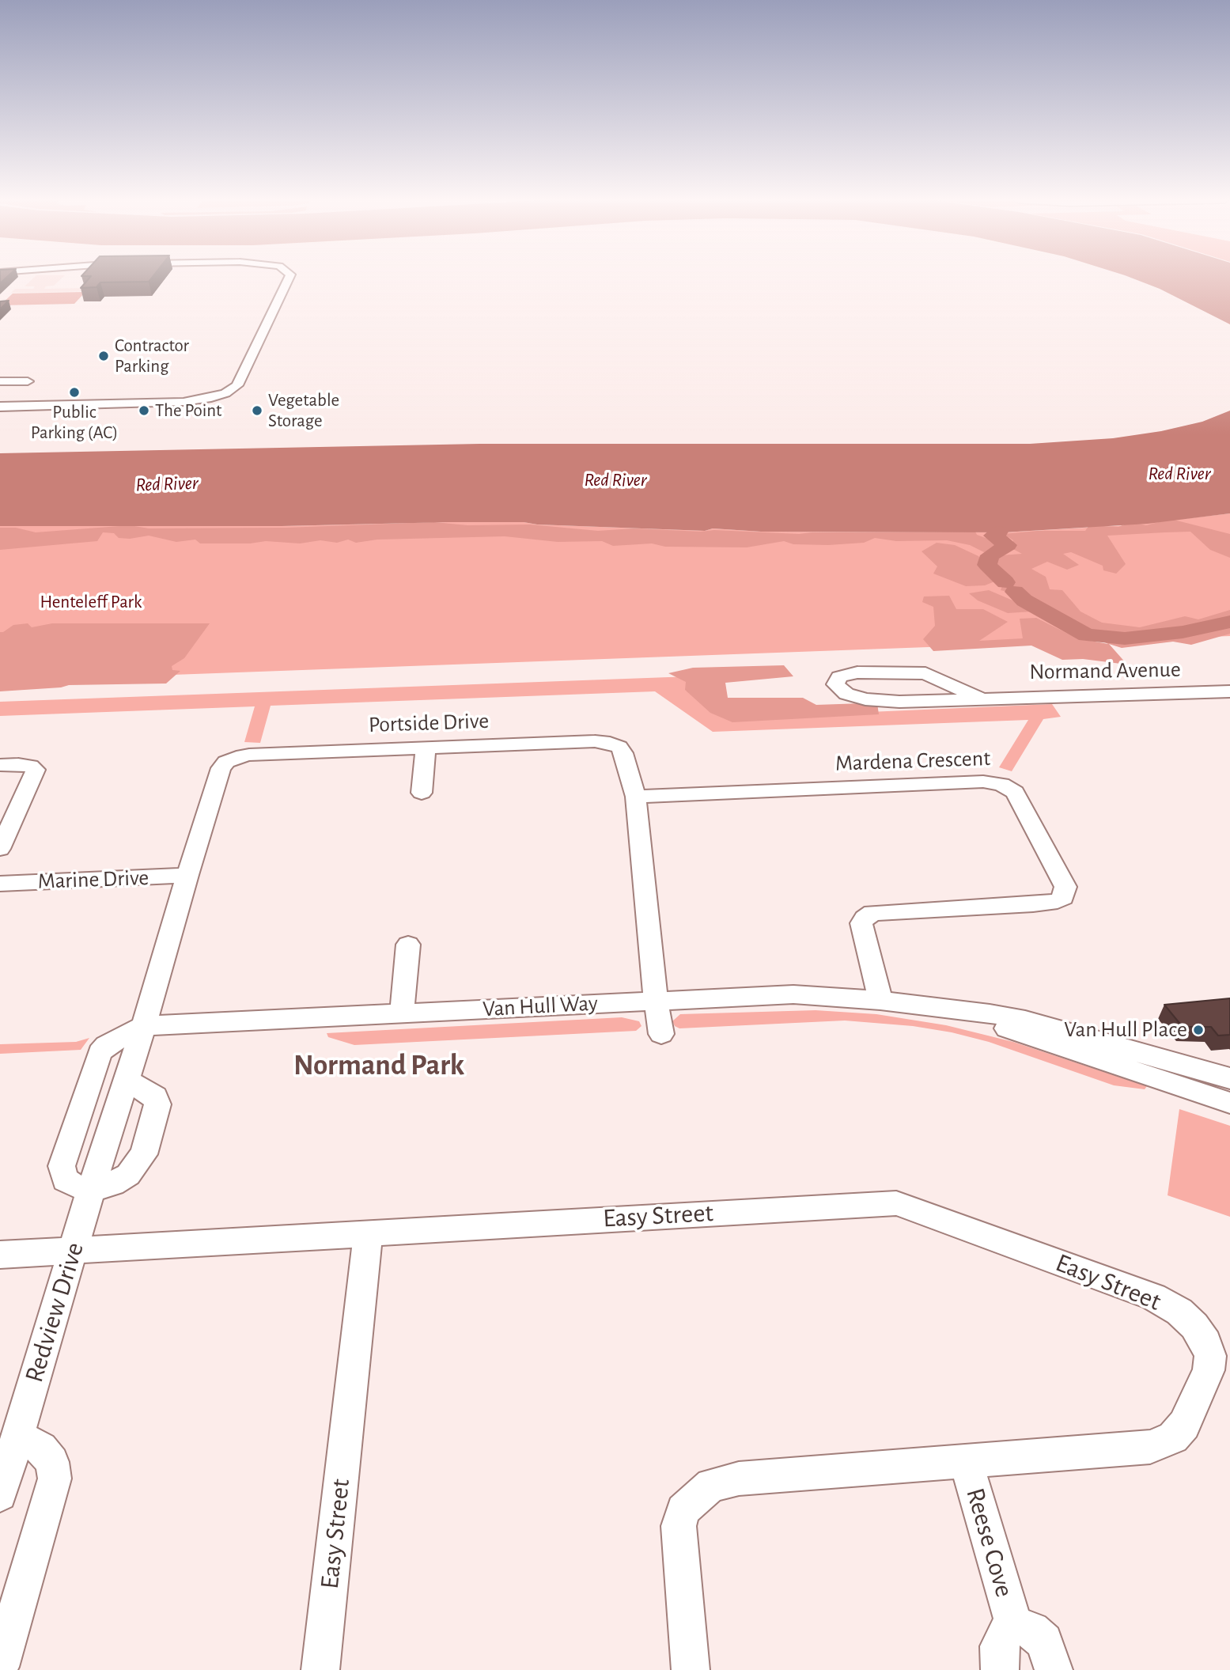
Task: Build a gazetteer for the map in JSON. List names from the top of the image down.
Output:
{
  "streets": {
    "street": [
      "Normand Avenue",
      "Portside Drive",
      "Mardena Crescent",
      "Marine Drive",
      "Van Hull Way",
      "Easy Street",
      "Redview Drive",
      "Reese Cove"
    ]
  },
  "crossings": [
    ["Portside Drive", "Mardena Crescent"],
    ["Portside Drive", "Marine Drive"],
    ["Portside Drive", "Van Hull Way"],
    ["Portside Drive", "Redview Drive"],
    ["Mardena Crescent", "Van Hull Way"],
    ["Van Hull Way", "Redview Drive"],
    ["Easy Street", "Redview Drive"],
    ["Easy Street", "Reese Cove"]
  ],
  "districts": ["Normand Park"],
  "water": ["Red River"],
  "parks": ["Henteleff Park"],
  "places": [
    "Contractor Parking",
    "Public Parking (AC)",
    "The Point",
    "Vegetable Storage",
    "Van Hull Place"
  ]
}
